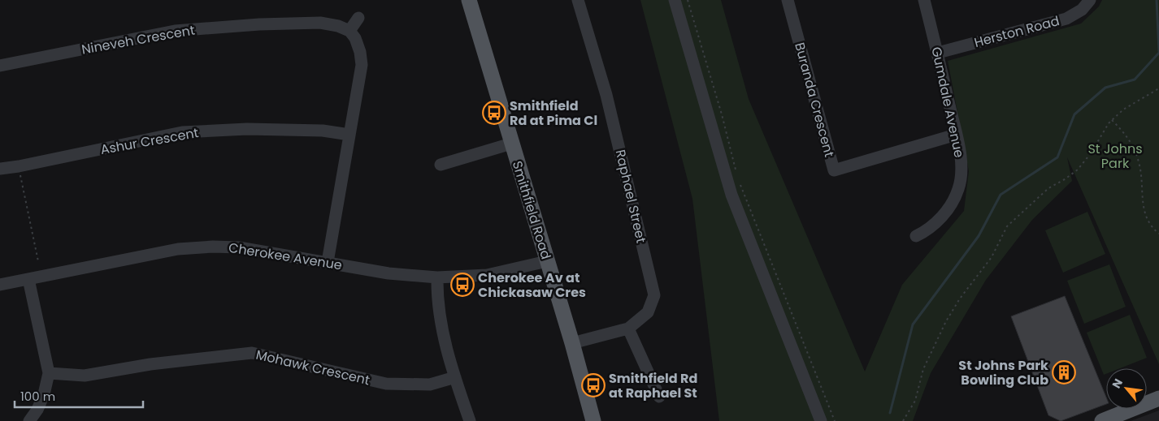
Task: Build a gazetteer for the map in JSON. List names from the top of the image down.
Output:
{
  "streets": {
    "main road": ["Smithfield Road"],
    "street": [
      "Herston Road",
      "Nineveh Crescent",
      "Buranda Crescent",
      "Gumdale Avenue",
      "Ashur Crescent",
      "Raphael Street",
      "Cherokee Avenue",
      "Mohawk Crescent"
    ]
  },
  "crossings": [
    ["Herston Road", "Gumdale Avenue"],
    ["Buranda Crescent", "Gumdale Avenue"],
    ["Raphael Street", "Smithfield Road"],
    ["Smithfield Road", "Cherokee Avenue"]
  ],
  "parks": ["St Johns Park"],
  "places": {
    "bus stop": ["Smithfield Rd at Pima Cl", "Cherokee Av at Chickasaw Cres", "Smithfield Rd at Raphael St"],
    "building": ["St Johns Park Bowling Club"]
  },
  "scale_bar": "100 m",
  "north": "top left"
}
